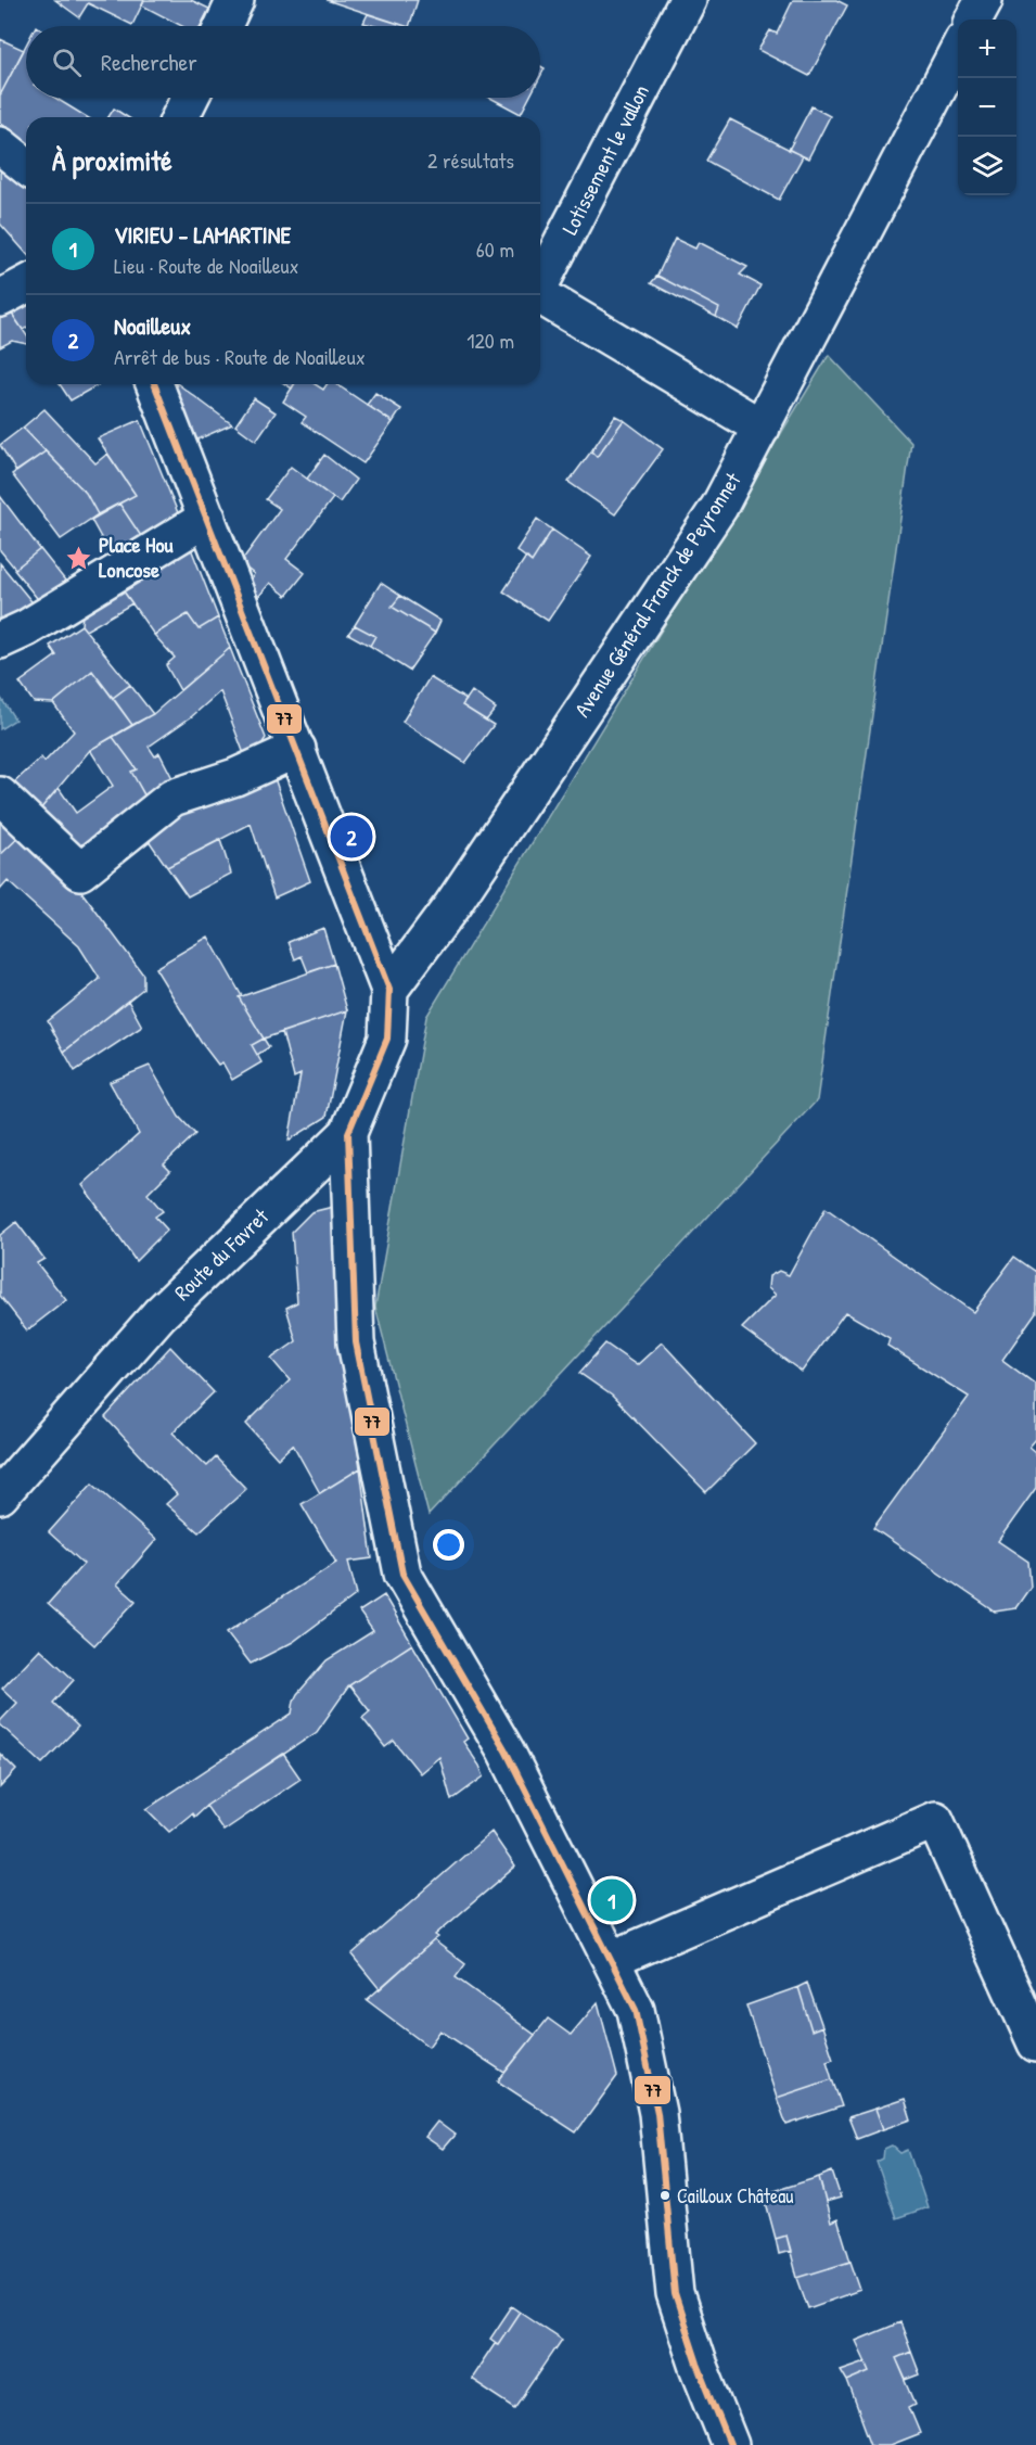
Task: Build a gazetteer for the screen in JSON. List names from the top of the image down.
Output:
{
  "streets": {
    "street": ["Lotissement le vallon", "Avenue Général Franck de Peyronnet", "Route du Favret"]
  },
  "crossings": [
    ["Lotissement le vallon", "Avenue Général Franck de Peyronnet"],
    ["Avenue Général Franck de Peyronnet", "Route du Favret"]
  ],
  "places": {
    "place": ["Place Hou Loncose"],
    "other": ["Cailloux Château"]
  },
  "lines": ["transit line 77"],
  "page": {
    "map_buttons": ["+", "−"],
    "search": "Rechercher",
    "heading": ["À proximité", "2 résultats"],
    "list": [
      {
        "mark": "1",
        "name": "VIRIEU - LAMARTINE",
        "note": "Lieu · Route de Noailleux",
        "value": "60 m"
      },
      {
        "mark": "2",
        "name": "Noailleux",
        "note": "Arrêt de bus · Route de Noailleux",
        "value": "120 m"
      }
    ],
    "pins": ["2", "1"]
  }
}
